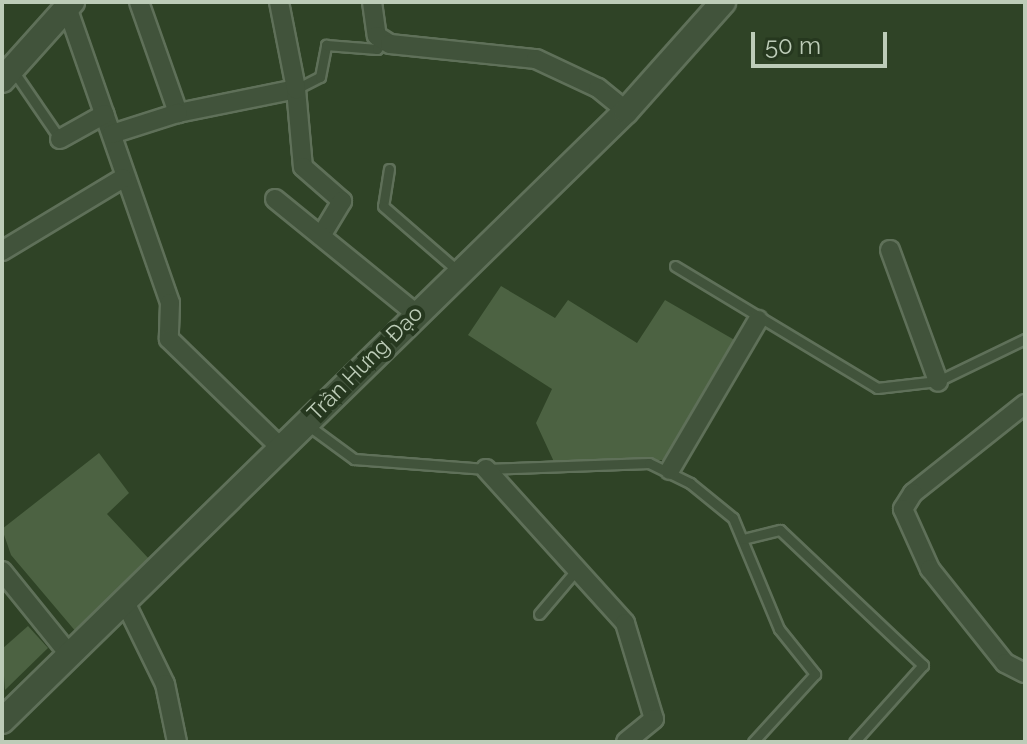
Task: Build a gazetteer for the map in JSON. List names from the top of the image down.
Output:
{
  "streets": {
    "street": ["Trần Hưng Đạo"]
  },
  "scale_bar": "50 m"
}
